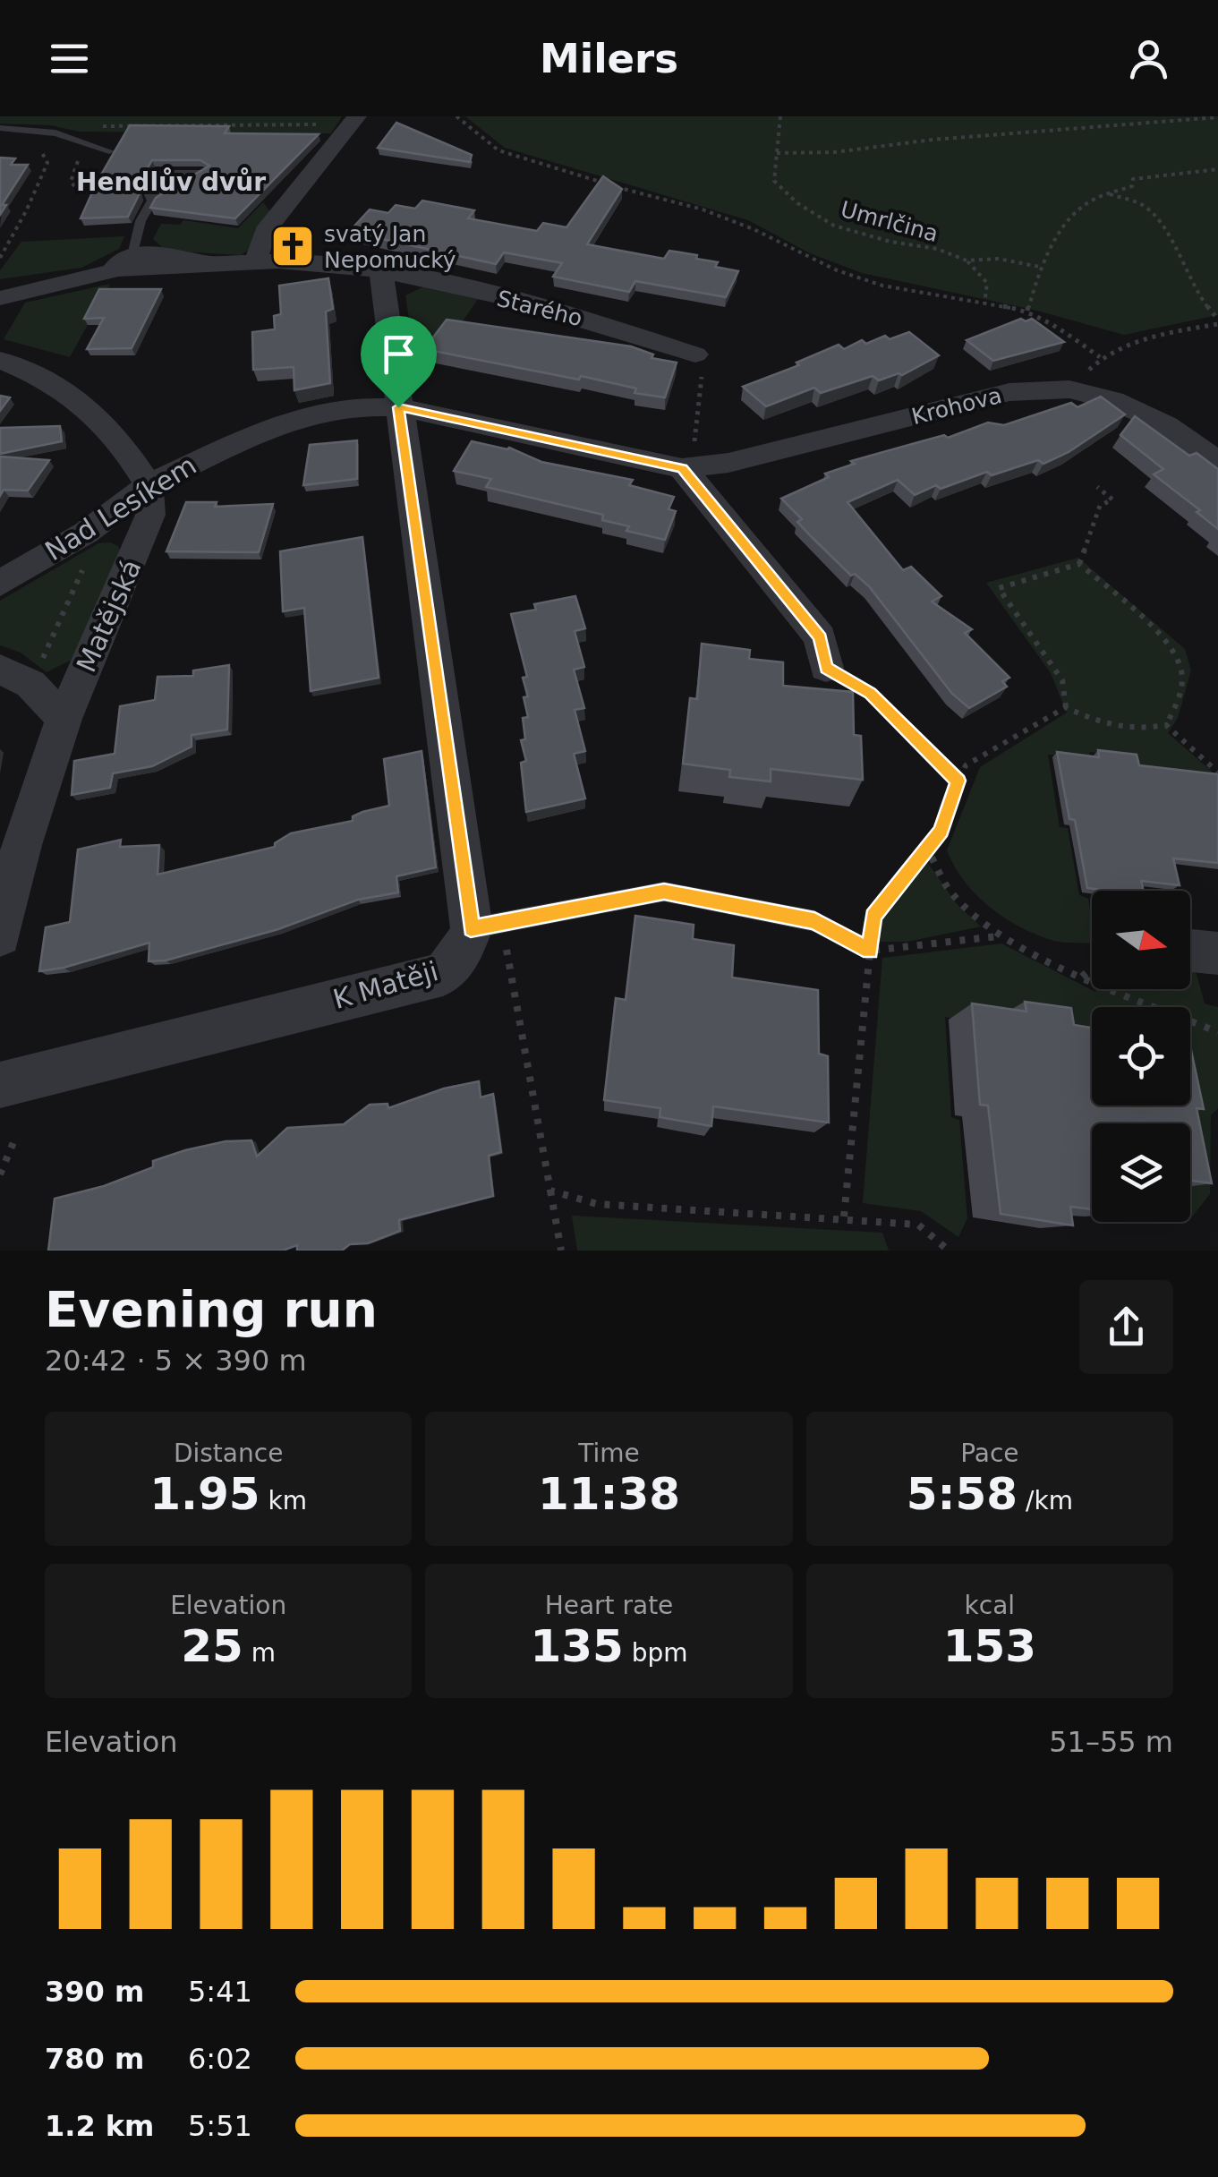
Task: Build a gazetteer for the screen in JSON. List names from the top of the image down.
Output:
{
  "streets": {
    "street": [
      "Starého",
      "Krohova",
      "Nad Lesíkem",
      "Matějská",
      "K Matěji"
    ],
    "path": ["Umrlčina"]
  },
  "crossings": [
    ["Krohova", "Nad Lesíkem"],
    ["Nad Lesíkem", "Matějská"]
  ],
  "districts": ["Hendlův dvůr"],
  "places": {
    "church": ["svatý Jan Nepomucký"]
  },
  "north": "right",
  "page": {
    "header": "Milers",
    "heading": ["Evening run", "20:42 · 5 × 390 m"],
    "stats": [
      ["Distance", "1.95 km"],
      ["Time", "11:38"],
      ["Pace", "5:58 /km"],
      ["Elevation", "25 m"],
      ["Heart rate", "135 bpm"],
      ["kcal", "153"]
    ],
    "chart": ["Elevation", "51–55 m"],
    "list": [
      {
        "name": "390 m",
        "note": "5:41"
      },
      {
        "name": "780 m",
        "note": "6:02"
      },
      {
        "name": "1.2 km",
        "note": "5:51"
      }
    ]
  }
}
